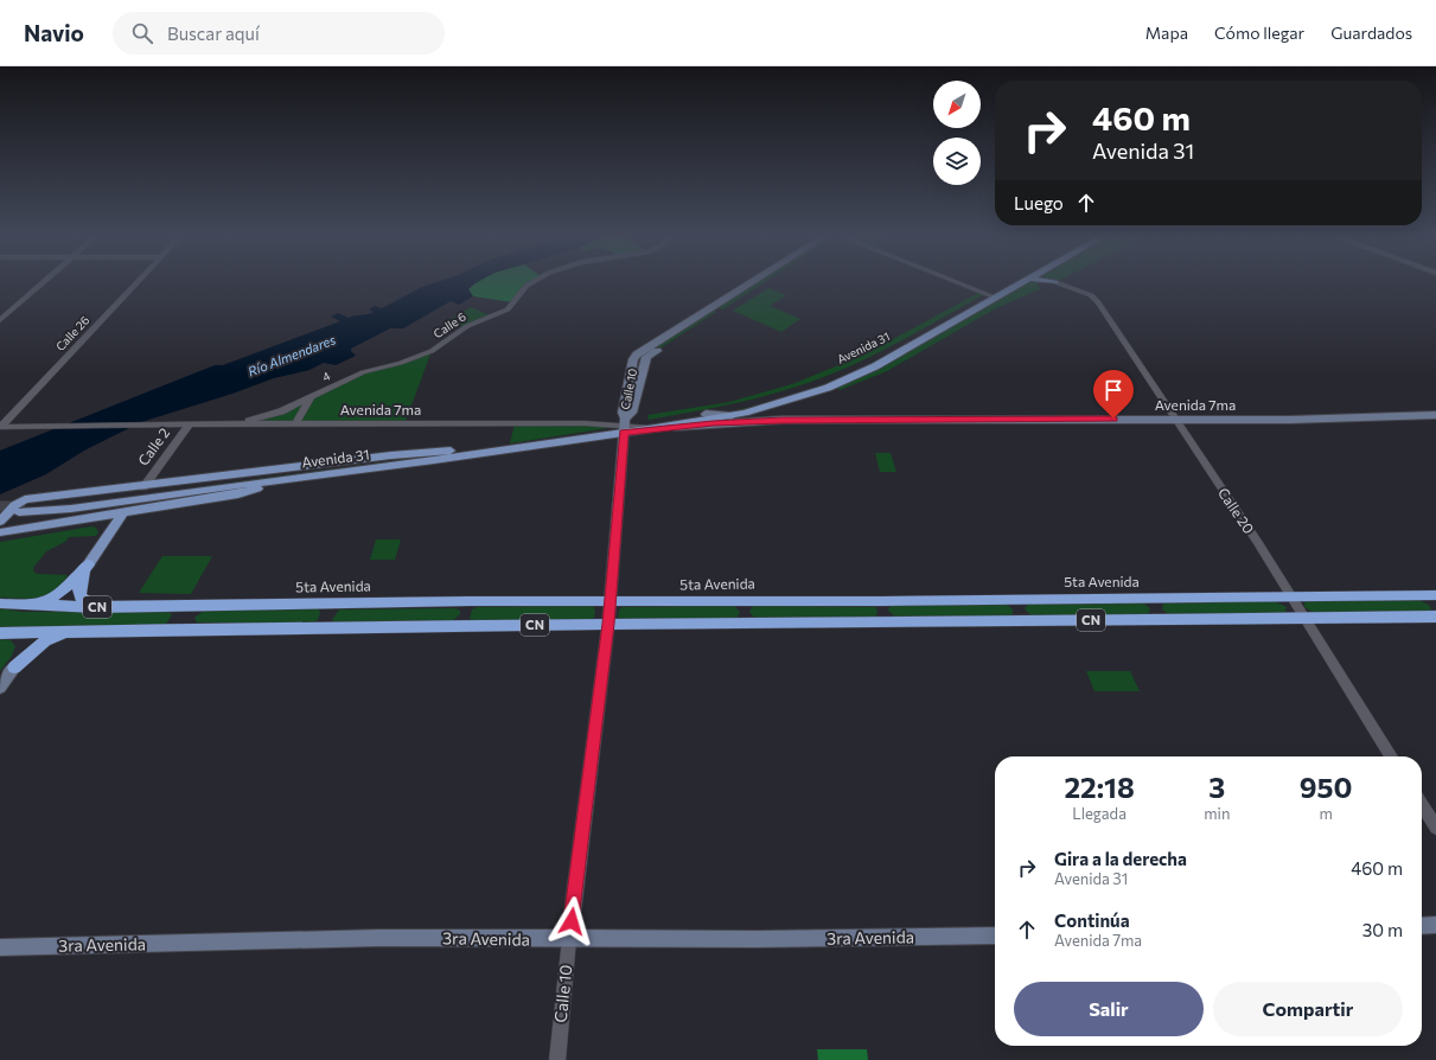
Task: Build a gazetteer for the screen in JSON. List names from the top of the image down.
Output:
{
  "streets": {
    "highway": ["5ta Avenida", "CN"],
    "main road": [
      "Avenida 31",
      "Calle 10",
      "Avenida 7ma",
      "3ra Avenida"
    ],
    "street": [
      "Calle 6",
      "Calle 26",
      "4",
      "Calle 2",
      "Calle 20"
    ]
  },
  "crossings": [
    ["Calle 6", "4"],
    ["Calle 26", "Avenida 7ma"],
    ["Avenida 31", "Calle 10"],
    ["Avenida 31", "Avenida 7ma"],
    ["4", "Avenida 7ma"],
    ["Calle 10", "Avenida 7ma"],
    ["Calle 10", "5ta Avenida"],
    ["Calle 10", "CN"],
    ["Calle 10", "3ra Avenida"],
    ["Avenida 7ma", "Calle 2"],
    ["Avenida 7ma", "Calle 20"],
    ["Calle 20", "5ta Avenida"],
    ["Calle 20", "CN"]
  ],
  "water": ["Río Almendares"],
  "north": "bottom left",
  "page": {
    "header": "Navio",
    "search": "Buscar aquí",
    "nav": ["Mapa", "Cómo llegar", "Guardados"],
    "turn": ["460 m", "Avenida 31"],
    "then": "Luego",
    "eta": [
      "22:18",
      "Llegada",
      "3",
      "min",
      "950",
      "m"
    ],
    "list": [
      {
        "name": "Gira a la derecha",
        "note": "Avenida 31",
        "value": "460 m"
      },
      {
        "name": "Continúa",
        "note": "Avenida 7ma",
        "value": "30 m"
      }
    ],
    "buttons": ["Salir", "Compartir"]
  }
}
